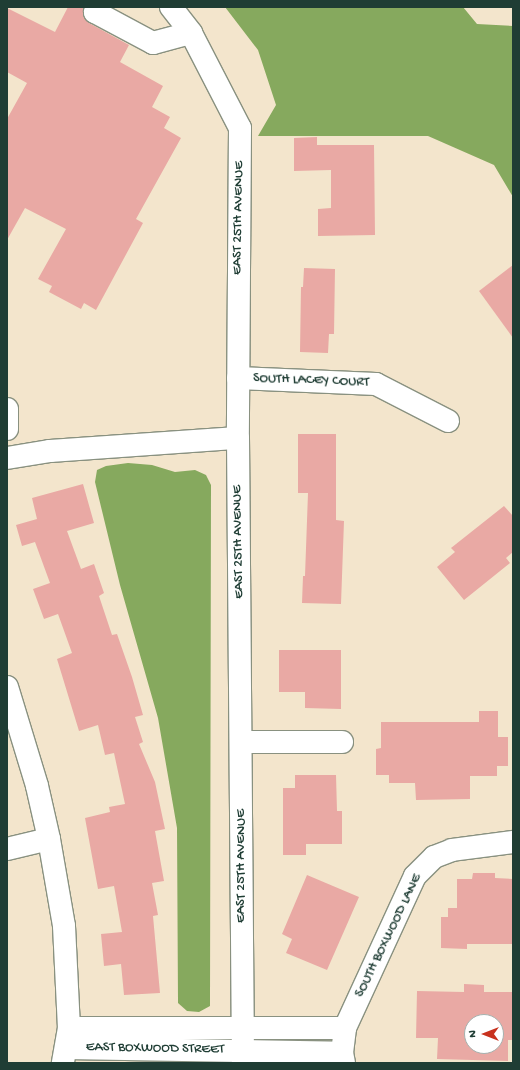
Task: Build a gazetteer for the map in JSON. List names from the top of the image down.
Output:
{
  "streets": {
    "street": [
      "EAST 25TH AVENUE",
      "SOUTH LACEY COURT",
      "SOUTH BOXWOOD LANE",
      "EAST BOXWOOD STREET"
    ]
  },
  "crossings": [
    ["EAST 25TH AVENUE", "SOUTH LACEY COURT"],
    ["EAST 25TH AVENUE", "SOUTH BOXWOOD LANE"],
    ["EAST 25TH AVENUE", "EAST BOXWOOD STREET"],
    ["SOUTH BOXWOOD LANE", "EAST BOXWOOD STREET"]
  ],
  "north": "left"
}
